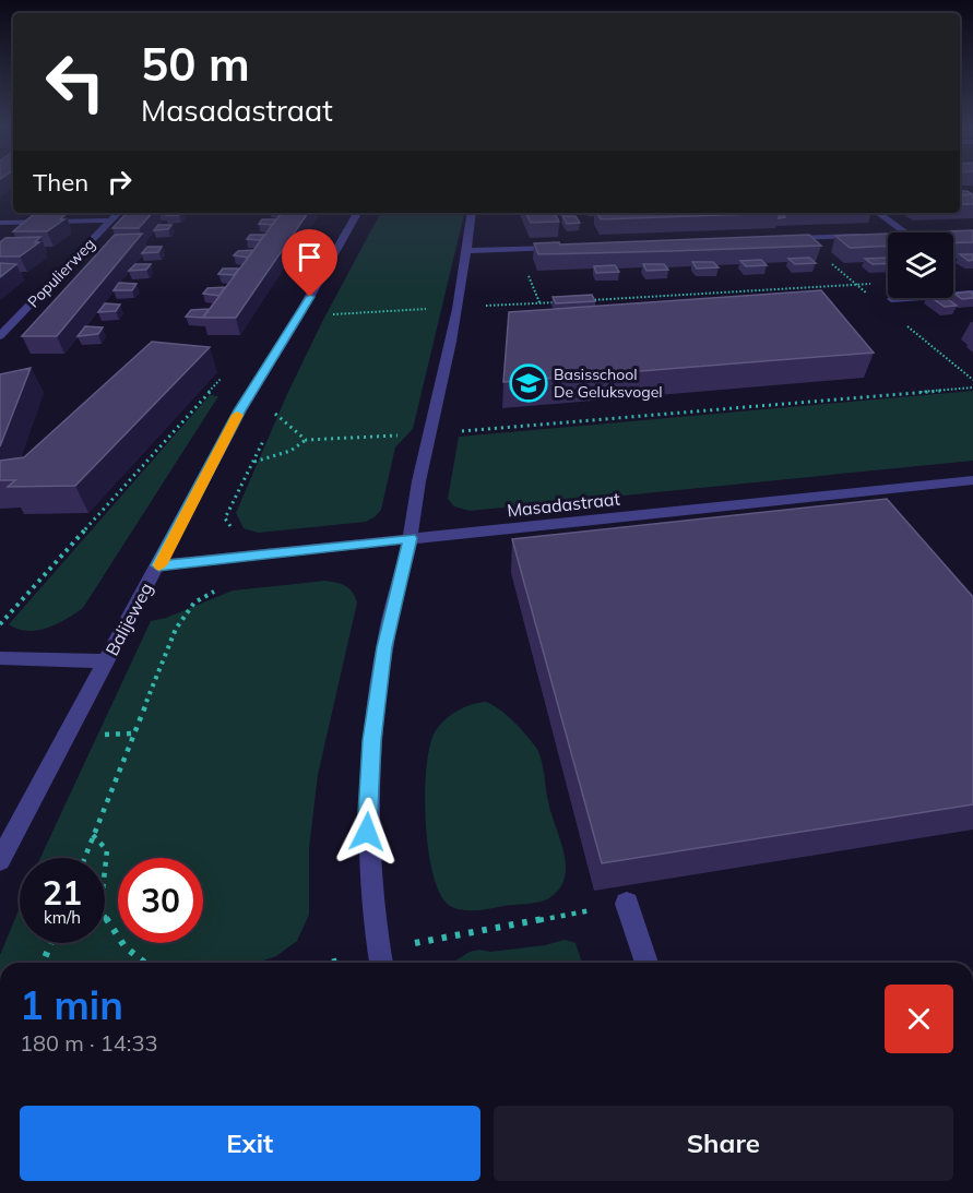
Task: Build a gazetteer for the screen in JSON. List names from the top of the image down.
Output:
{
  "streets": {
    "street": ["Populierweg", "Masadastraat", "Balijeweg"]
  },
  "crossings": [
    ["Masadastraat", "Balijeweg"]
  ],
  "places": {
    "school or university": ["Basisschool De Geluksvogel"]
  },
  "page": {
    "turn": ["50 m", "Masadastraat"],
    "then": "Then",
    "speed": "21 km/h",
    "limit": "30",
    "heading": ["1 min", "180 m · 14:33"],
    "buttons": ["Exit", "Share"]
  }
}
